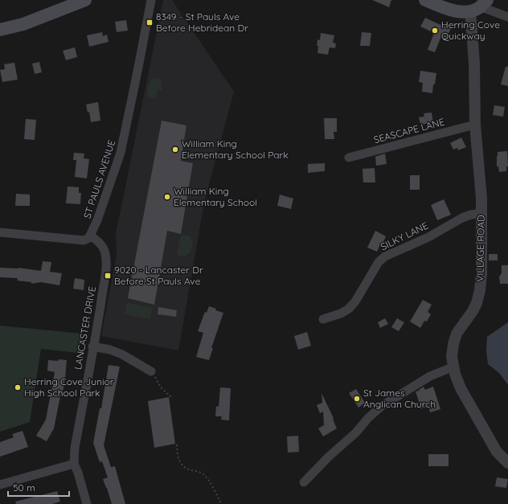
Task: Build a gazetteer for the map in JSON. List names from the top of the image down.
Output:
{
  "streets": {
    "street": [
      "SEASCAPE LANE",
      "ST PAULS AVENUE",
      "SILKY LANE",
      "VILLAGE ROAD",
      "LANCASTER DRIVE"
    ]
  },
  "crossings": [
    ["SEASCAPE LANE", "VILLAGE ROAD"],
    ["ST PAULS AVENUE", "LANCASTER DRIVE"],
    ["SILKY LANE", "VILLAGE ROAD"]
  ],
  "places": {
    "transit": ["8349 - St Pauls Ave Before Hebridean Dr", "9020 - Lancaster Dr Before St Pauls Ave"],
    "other": [
      "Herring Cove Quickway",
      "William King Elementary School Park",
      "William King Elementary School",
      "Herring Cove Junior High School Park",
      "St James Anglican Church"
    ]
  },
  "scale_bar": "50 m"
}
